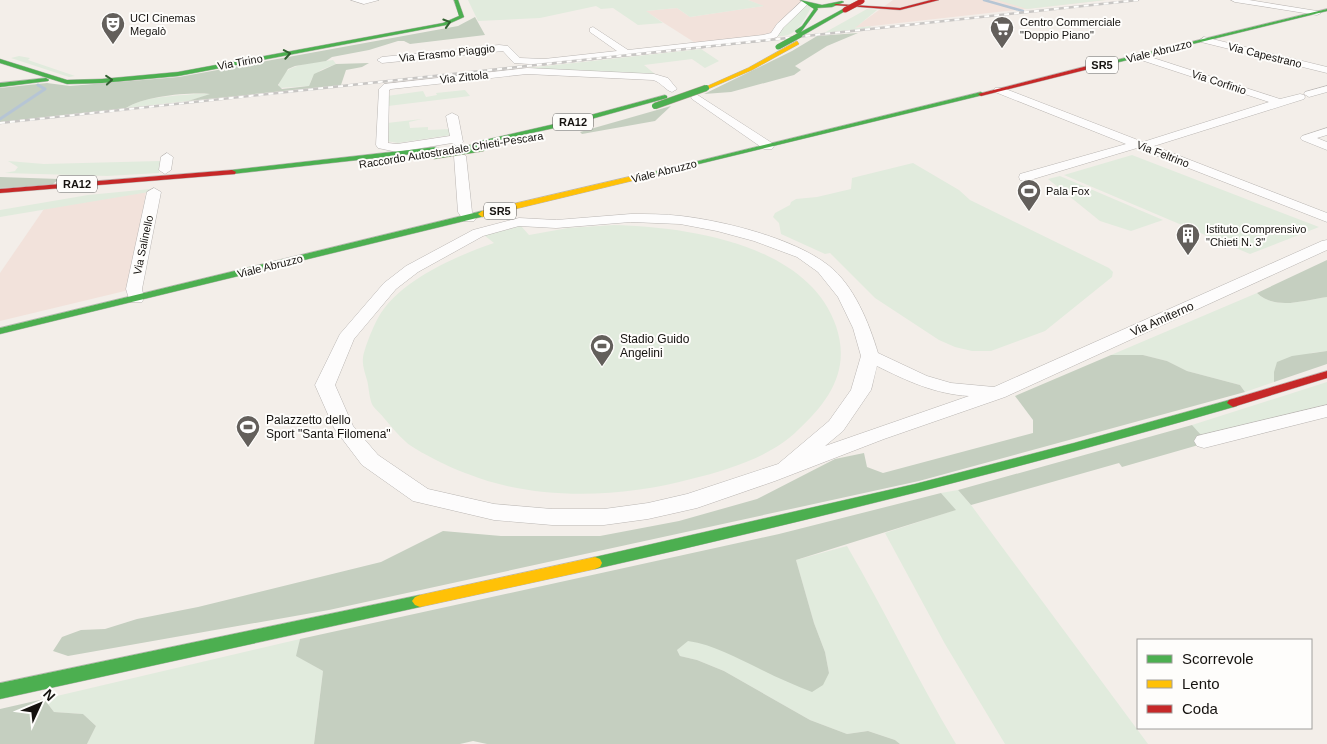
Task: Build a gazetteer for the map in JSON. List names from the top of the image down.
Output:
{
  "streets": {
    "main road": [
      "Viale Abruzzo",
      "Via Tirino",
      "SR5",
      "RA12",
      "Raccordo Autostradale Chieti-Pescara"
    ],
    "street": [
      "Via Erasmo Piaggio",
      "Via Capestrano",
      "Via Zittola",
      "Via Corfinio",
      "Via Feltrino",
      "Via Salinello",
      "Via Amiterno"
    ]
  },
  "crossings": [
    ["Viale Abruzzo", "Via Capestrano"],
    ["Viale Abruzzo", "Via Corfinio"],
    ["Viale Abruzzo", "Via Feltrino"],
    ["Viale Abruzzo", "Via Salinello"],
    ["Viale Abruzzo", "Via Amiterno"],
    ["Via Zittola", "Raccordo Autostradale Chieti-Pescara"],
    ["Raccordo Autostradale Chieti-Pescara", "Via Salinello"]
  ],
  "one_way": ["Via Tirino"],
  "places": {
    "theatre": ["UCI Cinemas Megalò"],
    "supermarket": ["Centro Commerciale \"Doppio Piano\""],
    "sports": ["Pala Fox", "Stadio Guido Angelini", "Palazzetto dello Sport \"Santa Filomena\""],
    "building": ["Istituto Comprensivo \"Chieti N. 3\""]
  },
  "legend": ["Scorrevole", "Lento", "Coda"],
  "north": "top right"
}
